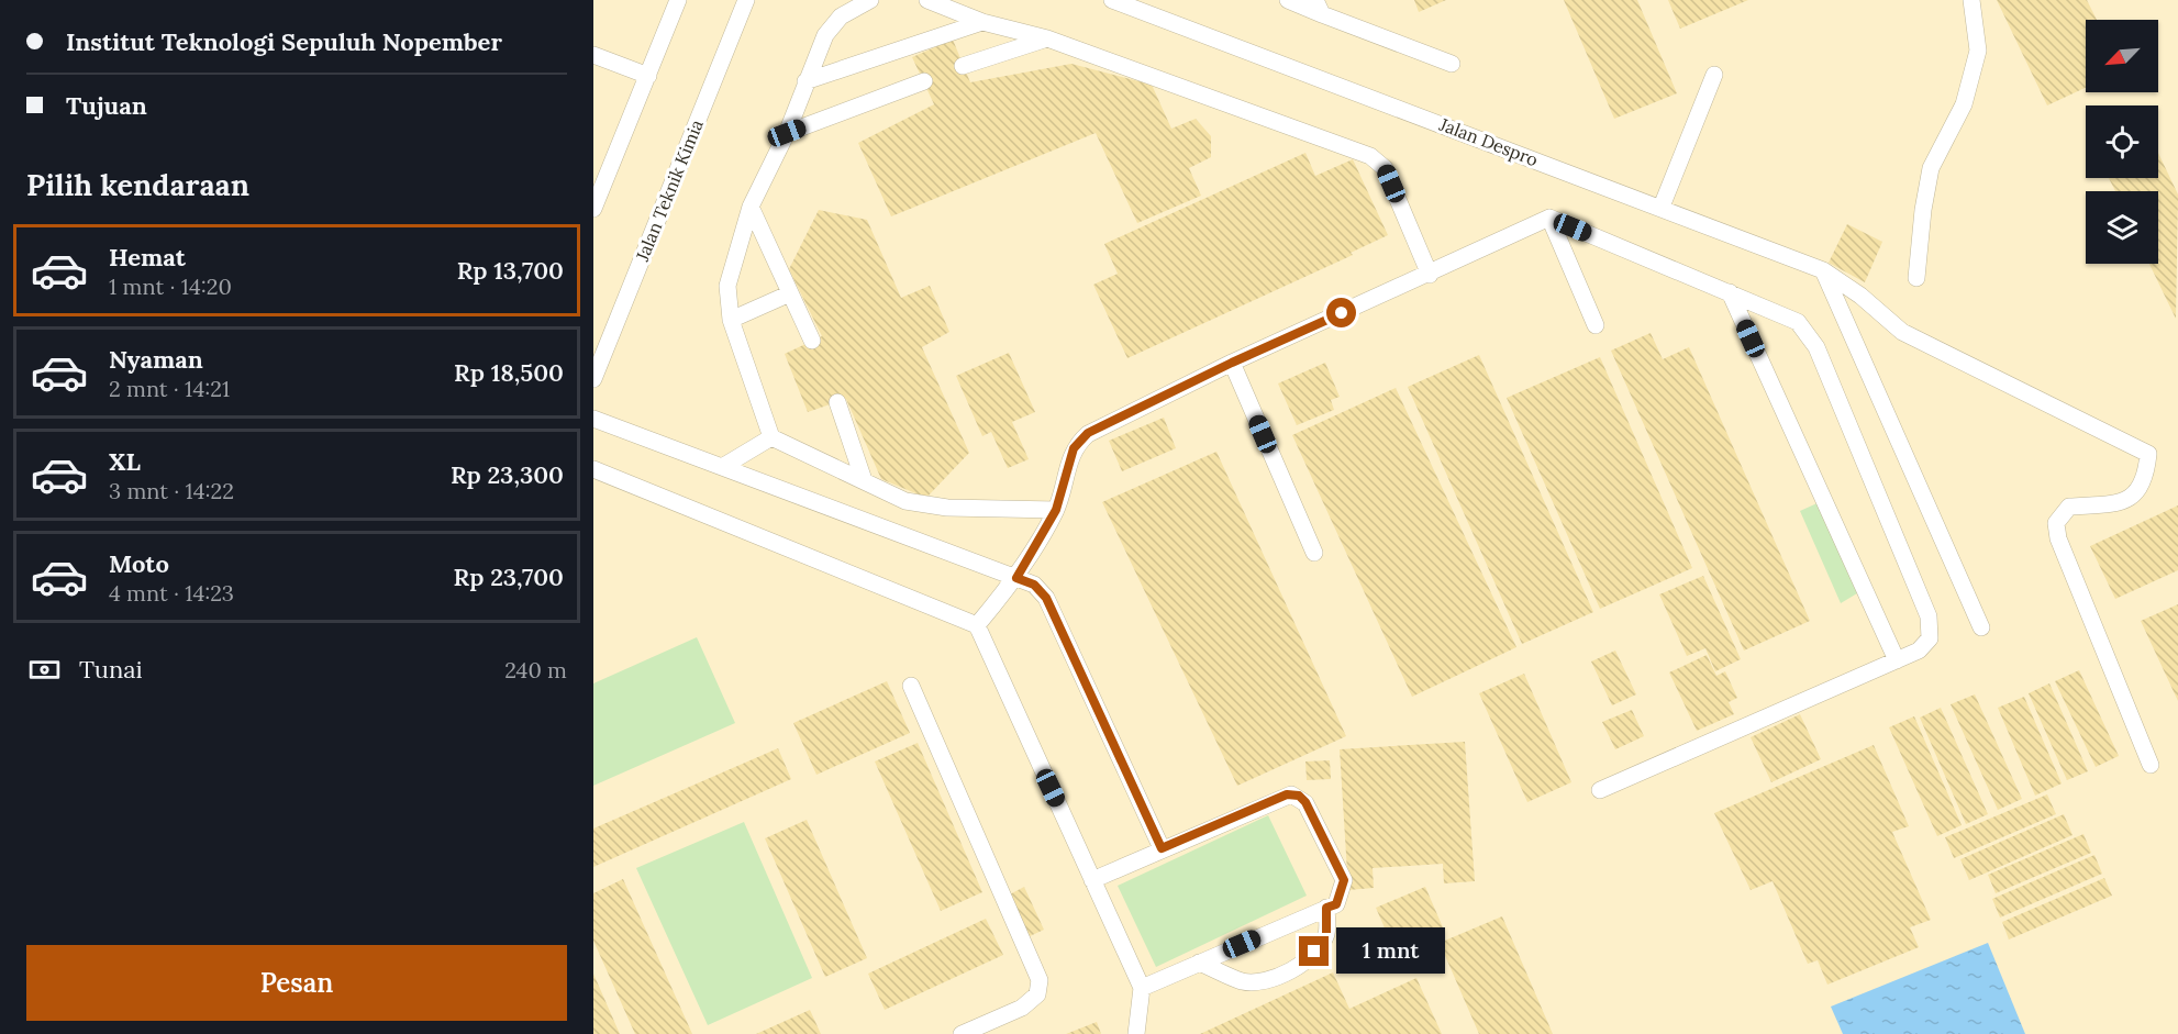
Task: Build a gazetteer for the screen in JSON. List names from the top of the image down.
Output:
{
  "streets": {
    "lane": ["Jalan Despro", "Jalan Teknik Kimia"]
  },
  "north": "bottom left",
  "page": {
    "banner": ["Institut Teknologi Sepuluh Nopember", "Tujuan"],
    "heading": "Pilih kendaraan",
    "list": [
      {
        "name": "Hemat",
        "note": "1 mnt · 14:20",
        "value": "Rp 13,700"
      },
      {
        "name": "Nyaman",
        "note": "2 mnt · 14:21",
        "value": "Rp 18,500"
      },
      {
        "name": "XL",
        "note": "3 mnt · 14:22",
        "value": "Rp 23,300"
      },
      {
        "name": "Moto",
        "note": "4 mnt · 14:23",
        "value": "Rp 23,700"
      }
    ],
    "pay": ["Tunai", "240 m"],
    "bubble": "1 mnt",
    "buttons": "Pesan"
  }
}
